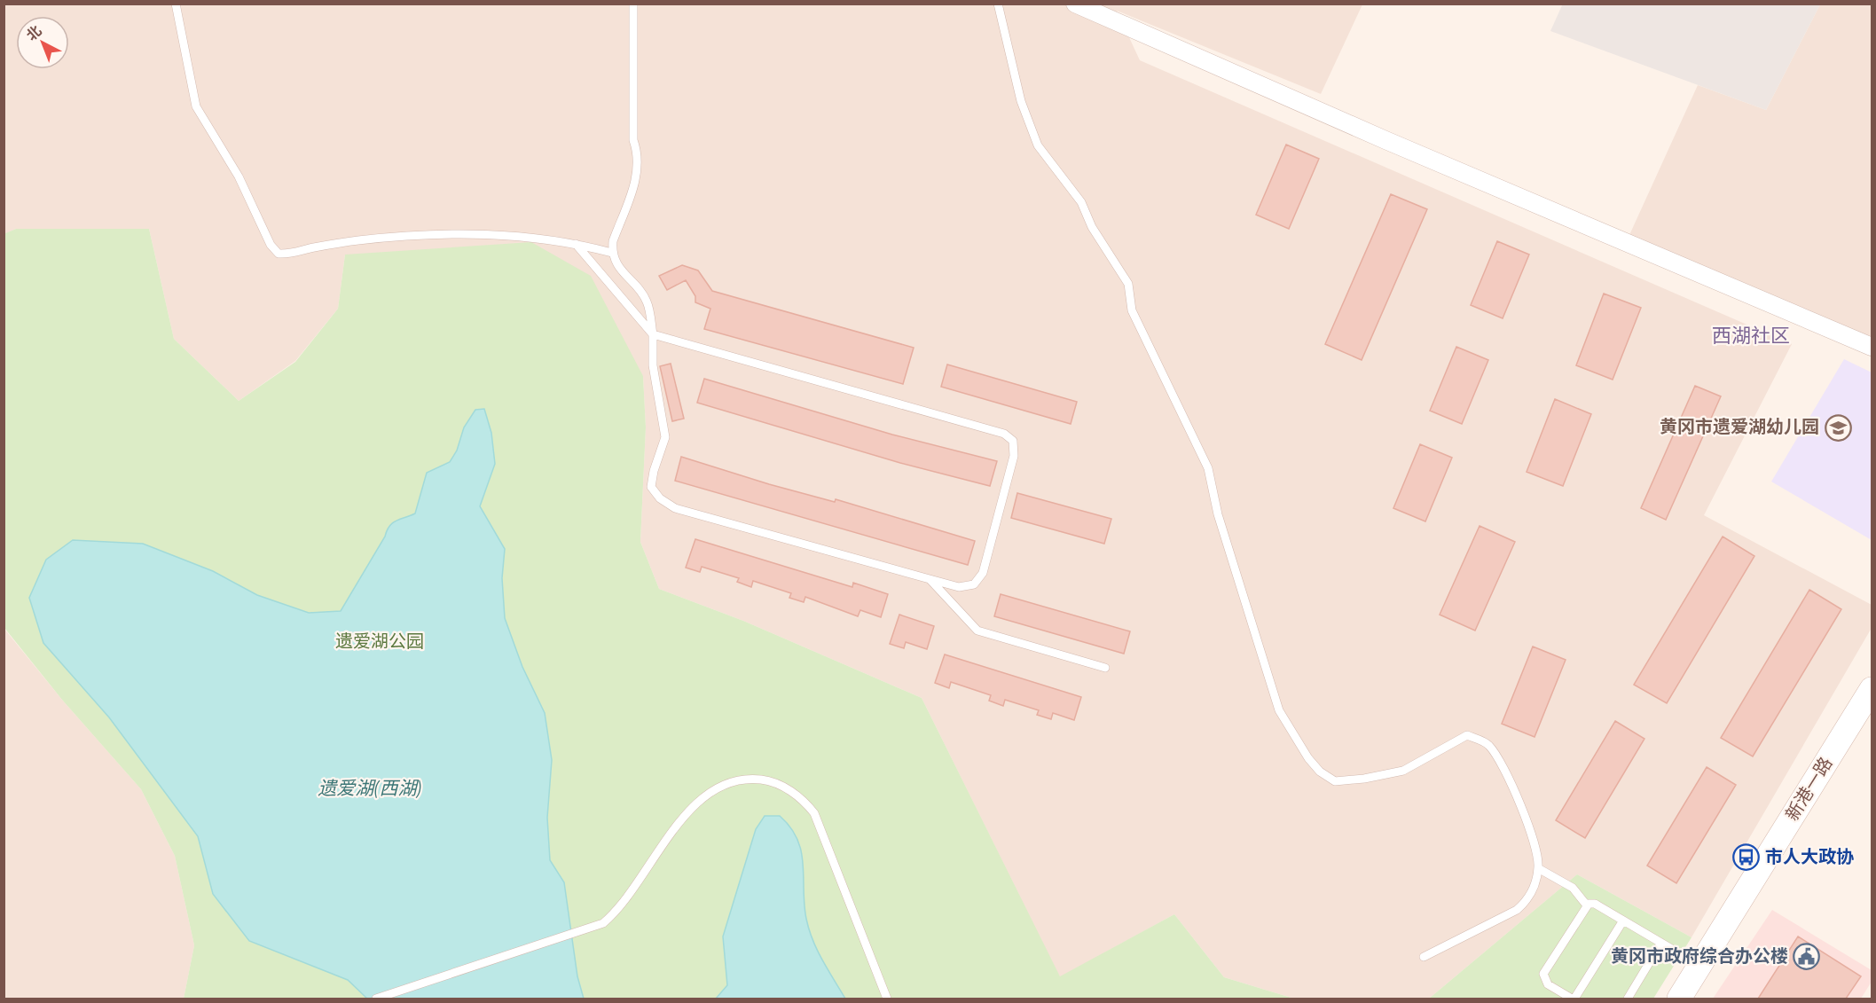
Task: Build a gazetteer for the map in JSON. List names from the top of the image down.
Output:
{
  "streets": {
    "main road": ["新港一路"]
  },
  "districts": ["西湖社区"],
  "water": ["遗爱湖(西湖)"],
  "parks": ["遗爱湖公园"],
  "places": {
    "school or university": ["黄冈市遗爱湖幼儿园"],
    "bus stop": ["市人大政协"],
    "public building": ["黄冈市政府综合办公楼"]
  },
  "north": "top left"
}
